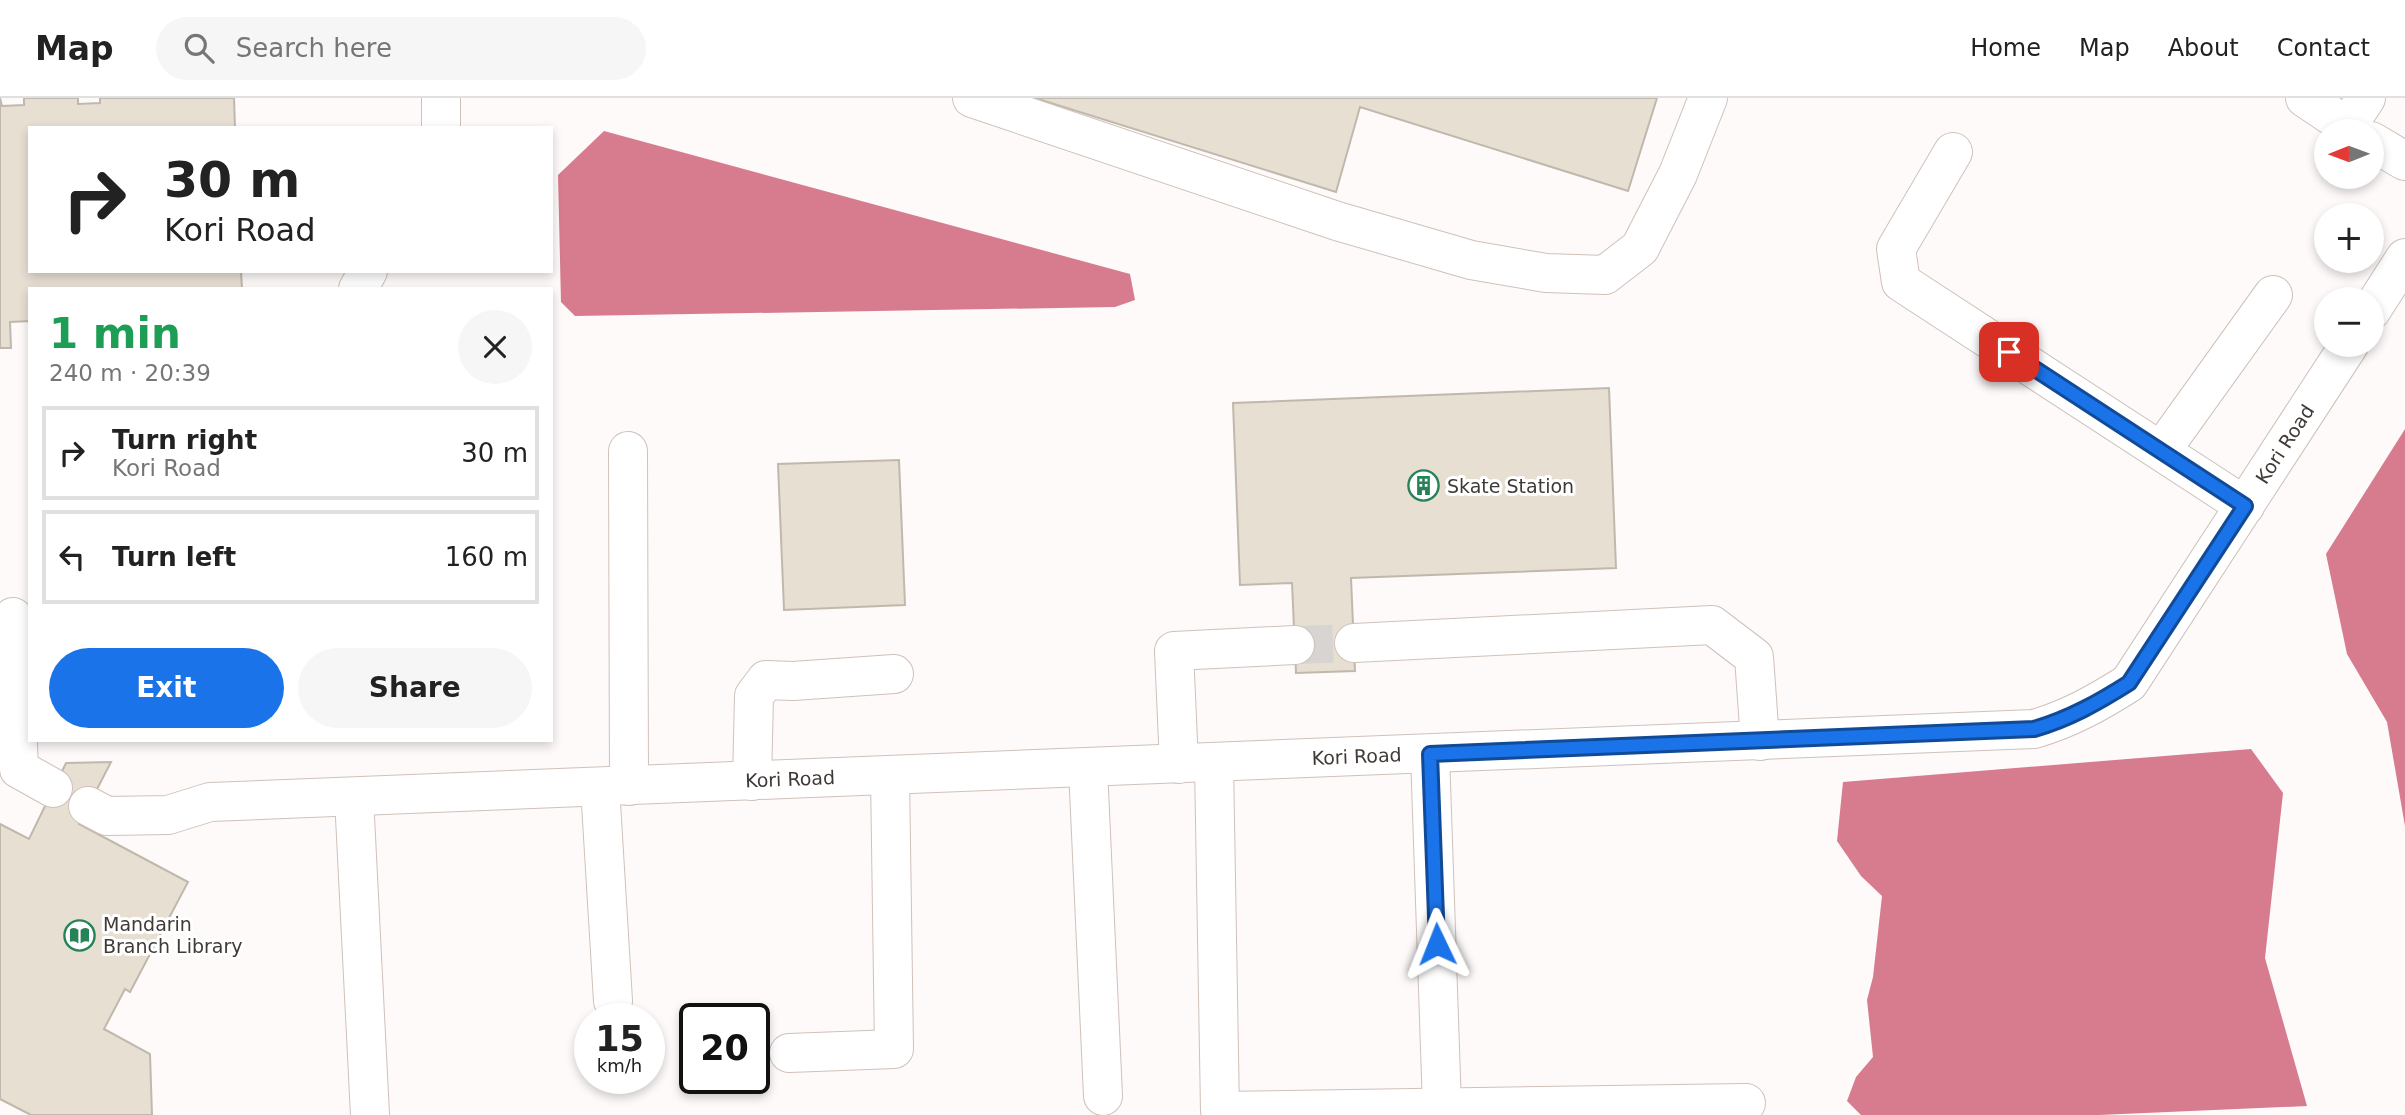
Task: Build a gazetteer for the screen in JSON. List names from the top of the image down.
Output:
{
  "streets": {
    "street": ["Kori Road"]
  },
  "places": {
    "building": ["Skate Station"],
    "library": ["Mandarin Branch Library"]
  },
  "north": "left",
  "page": {
    "header": "Map",
    "search": "Search here",
    "nav": [
      "Home",
      "Map",
      "About",
      "Contact"
    ],
    "map_buttons": ["+", "−"],
    "turn": ["30 m", "Kori Road"],
    "heading": ["1 min", "240 m · 20:39"],
    "list": [
      {
        "name": "Turn right",
        "note": "Kori Road",
        "value": "30 m"
      },
      {
        "name": "Turn left",
        "value": "160 m"
      }
    ],
    "buttons": ["Exit", "Share"],
    "speed": "15 km/h",
    "limit": "20"
  }
}
